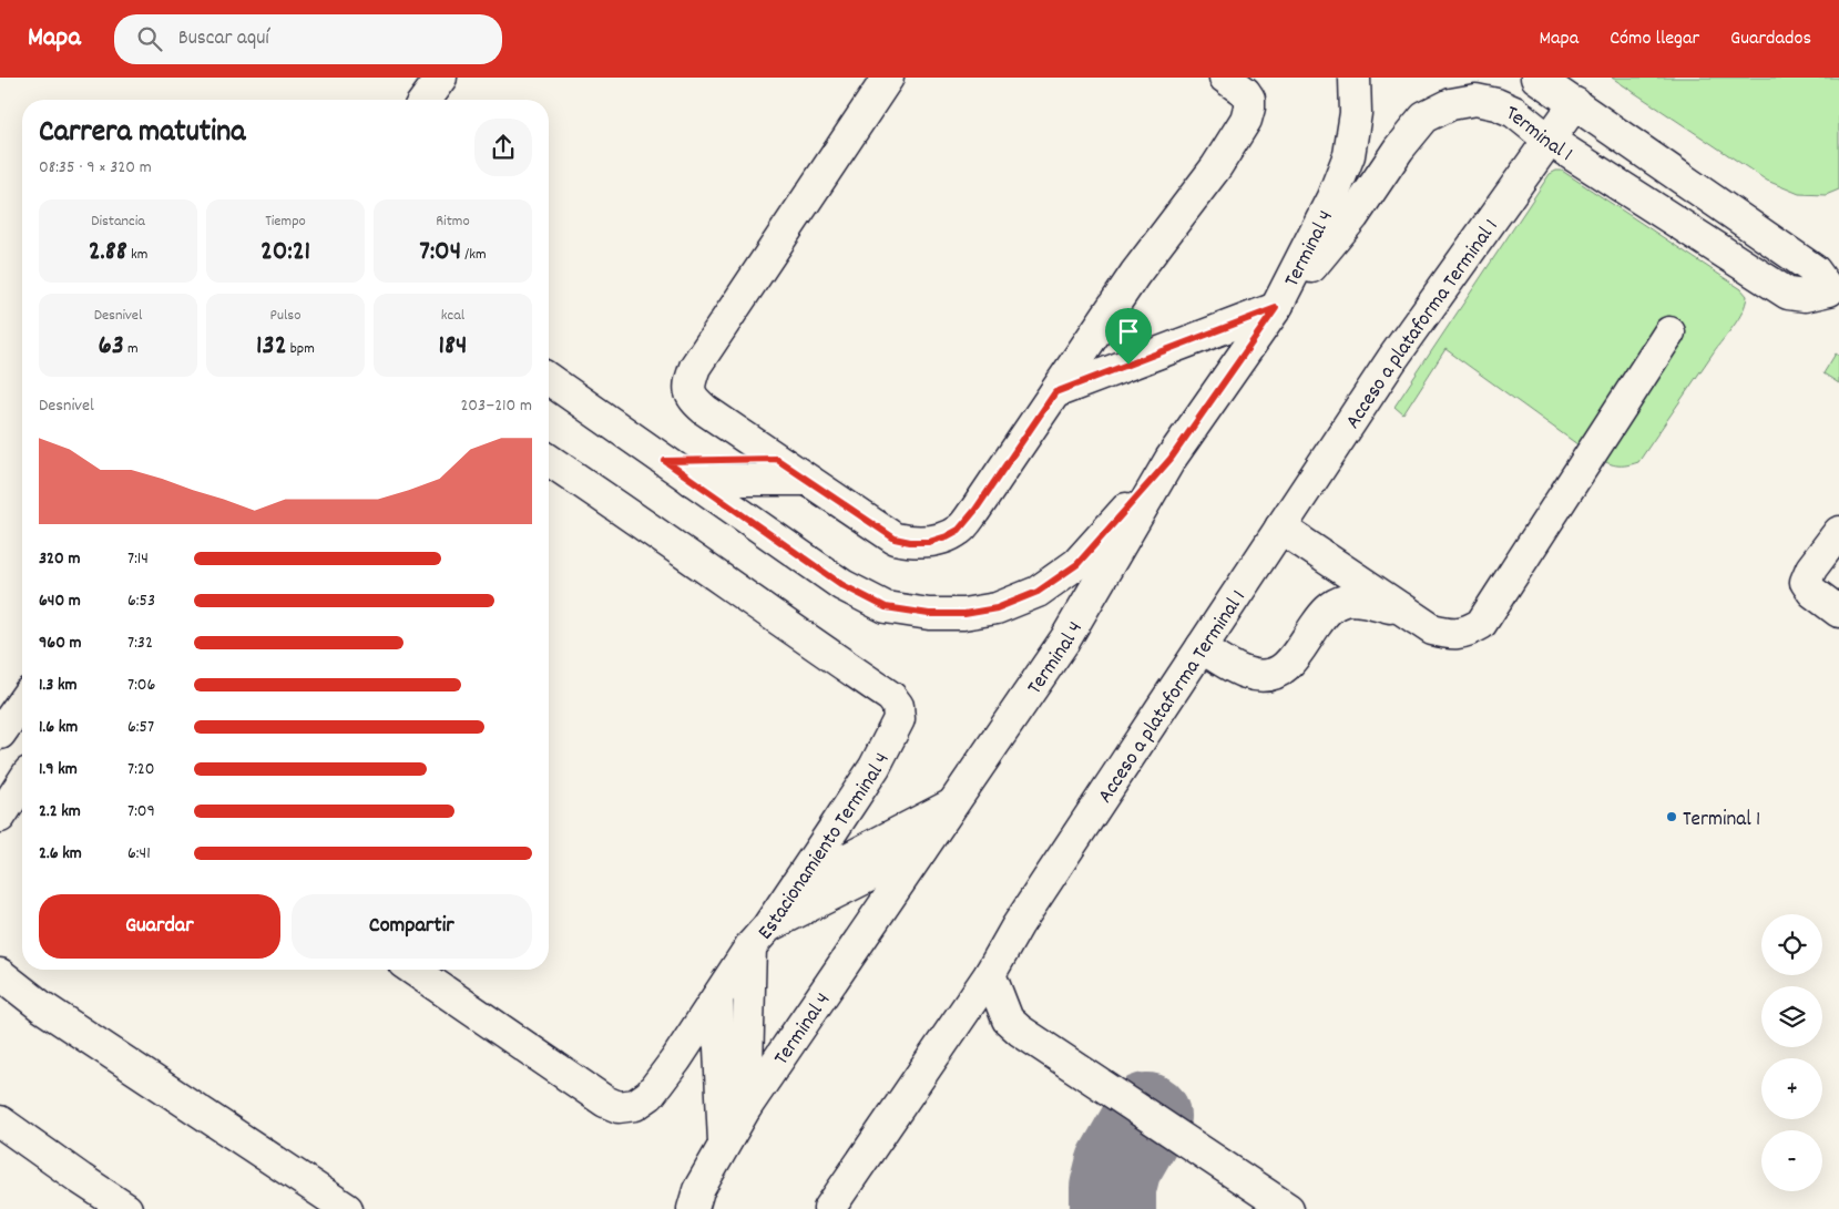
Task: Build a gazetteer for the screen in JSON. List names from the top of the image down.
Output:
{
  "streets": {
    "street": [
      "Terminal 1",
      "Terminal 4",
      "Acceso a plataforma Terminal 1",
      "Estacionamiento Terminal 4"
    ]
  },
  "crossings": [
    ["Terminal 1", "Terminal 4"],
    ["Terminal 1", "Acceso a plataforma Terminal 1"]
  ],
  "places": ["Terminal 1"],
  "page": {
    "header": "Mapa",
    "search": "Buscar aquí",
    "nav": ["Mapa", "Cómo llegar", "Guardados"],
    "heading": ["Carrera matutina", "08:35 · 9 × 320 m"],
    "stats": [
      ["Distancia", "2.88 km"],
      ["Tiempo", "20:21"],
      ["Ritmo", "7:04 /km"],
      ["Desnivel", "63 m"],
      ["Pulso", "132 bpm"],
      ["kcal", "184"]
    ],
    "chart": ["Desnivel", "203–210 m"],
    "list": [
      {
        "name": "320 m",
        "note": "7:14"
      },
      {
        "name": "640 m",
        "note": "6:53"
      },
      {
        "name": "960 m",
        "note": "7:32"
      },
      {
        "name": "1.3 km",
        "note": "7:06"
      },
      {
        "name": "1.6 km",
        "note": "6:57"
      },
      {
        "name": "1.9 km",
        "note": "7:20"
      },
      {
        "name": "2.2 km",
        "note": "7:09"
      },
      {
        "name": "2.6 km",
        "note": "6:41"
      }
    ],
    "buttons": ["Guardar", "Compartir"],
    "map_buttons": ["+", "−"]
  }
}
